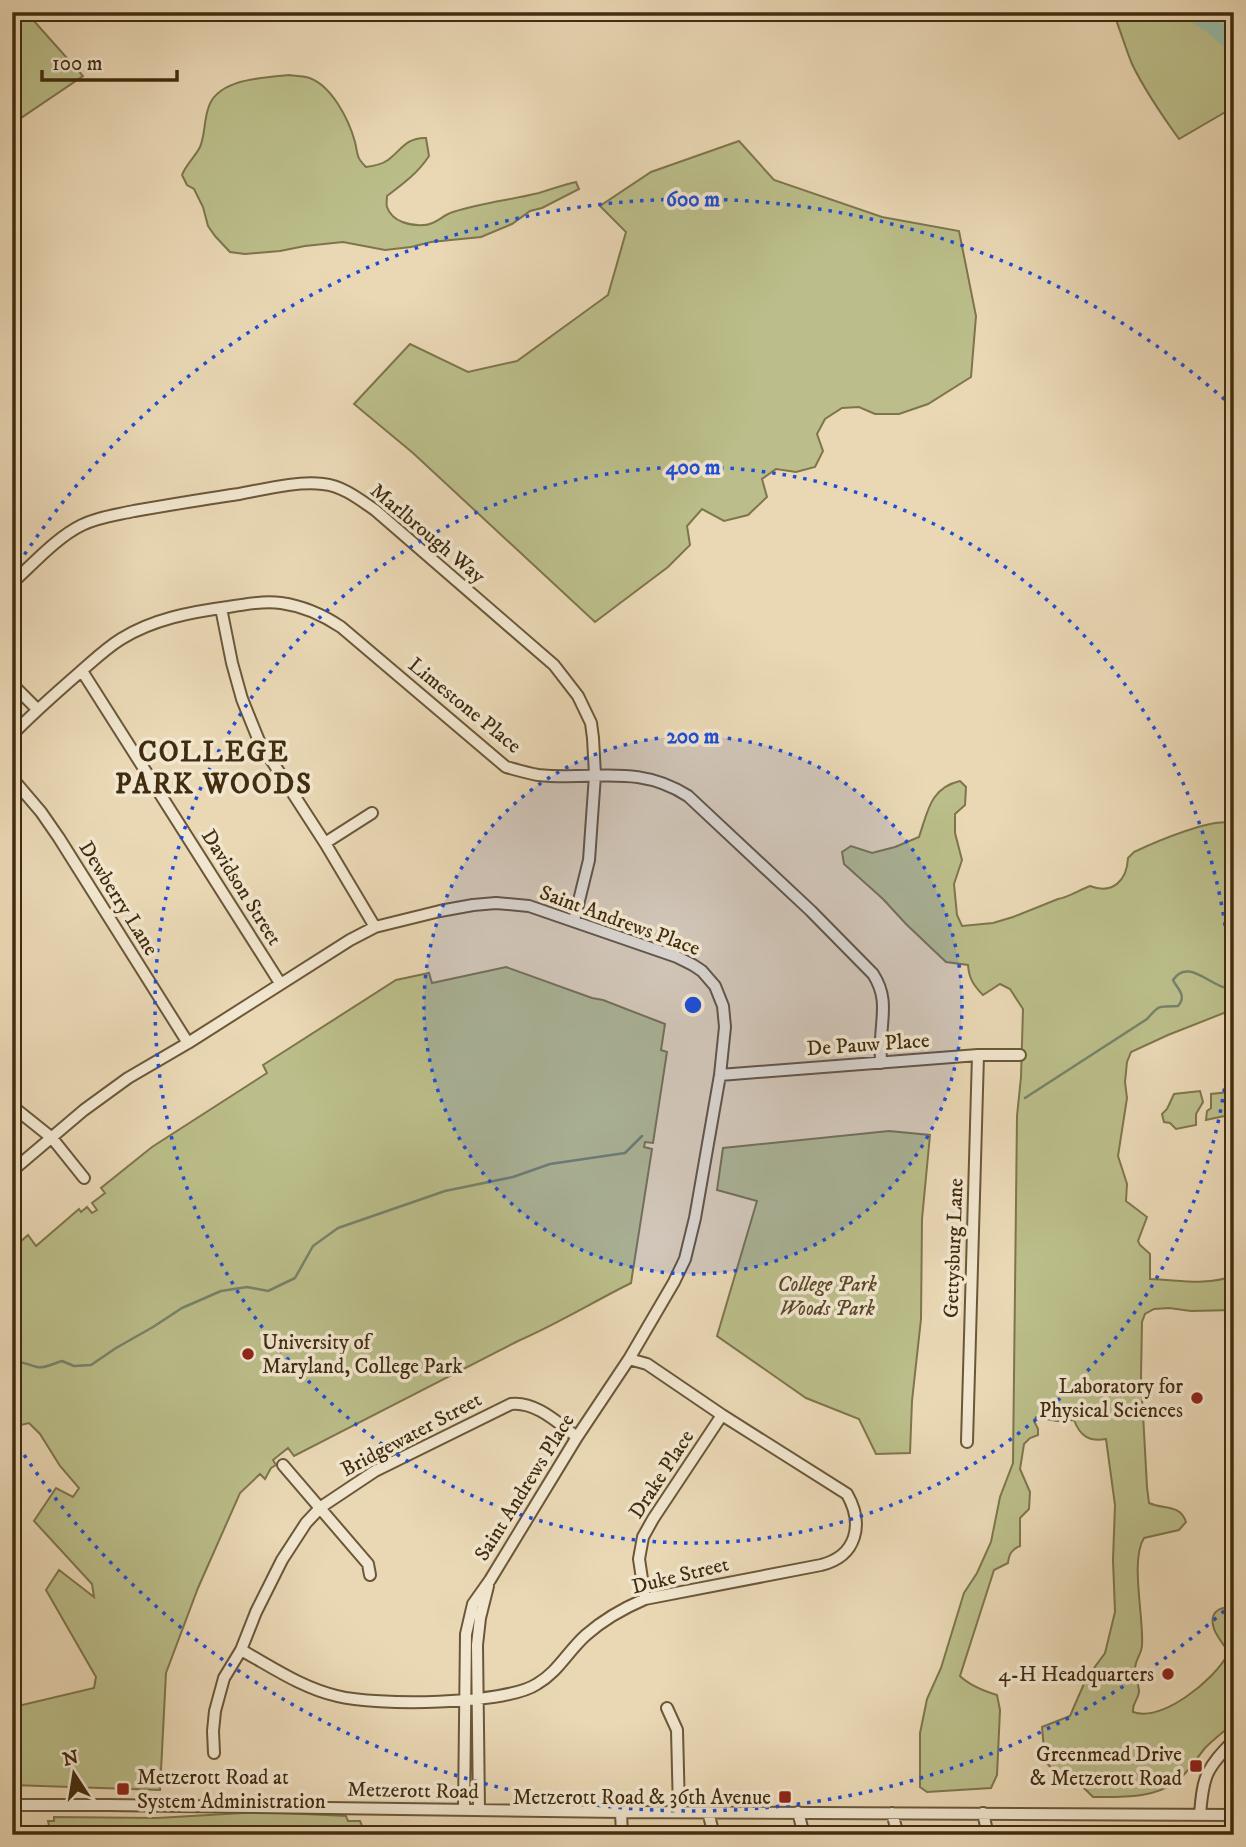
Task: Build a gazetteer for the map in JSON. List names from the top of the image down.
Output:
{
  "streets": {
    "street": [
      "Marlbrough Way",
      "Limestone Place",
      "Davidson Street",
      "Dewberry Lane",
      "Saint Andrews Place",
      "De Pauw Place",
      "Gettysburg Lane",
      "Bridgewater Street",
      "Drake Place",
      "Duke Street",
      "Metzerott Road"
    ]
  },
  "crossings": [
    ["Marlbrough Way", "Limestone Place"],
    ["Marlbrough Way", "Saint Andrews Place"],
    ["Limestone Place", "Davidson Street"],
    ["Limestone Place", "De Pauw Place"],
    ["Davidson Street", "Saint Andrews Place"],
    ["Dewberry Lane", "Saint Andrews Place"],
    ["Saint Andrews Place", "De Pauw Place"],
    ["Saint Andrews Place", "Bridgewater Street"],
    ["Saint Andrews Place", "Duke Street"],
    ["Saint Andrews Place", "Metzerott Road"],
    ["De Pauw Place", "Gettysburg Lane"],
    ["Bridgewater Street", "Duke Street"],
    ["Drake Place", "Duke Street"]
  ],
  "districts": ["COLLEGE PARK WOODS"],
  "parks": ["College Park Woods Park"],
  "places": {
    "other": ["University of Maryland, College Park", "Laboratory for Physical Sciences", "4-H Headquarters"],
    "transit": ["Greenmead Drive & Metzerott Road", "Metzerott Road at System Administration", "Metzerott Road & 36th Avenue"]
  },
  "scale_bar": "100 m",
  "north": "top",
  "rings": ["600 m", "400 m", "200 m"]
}
